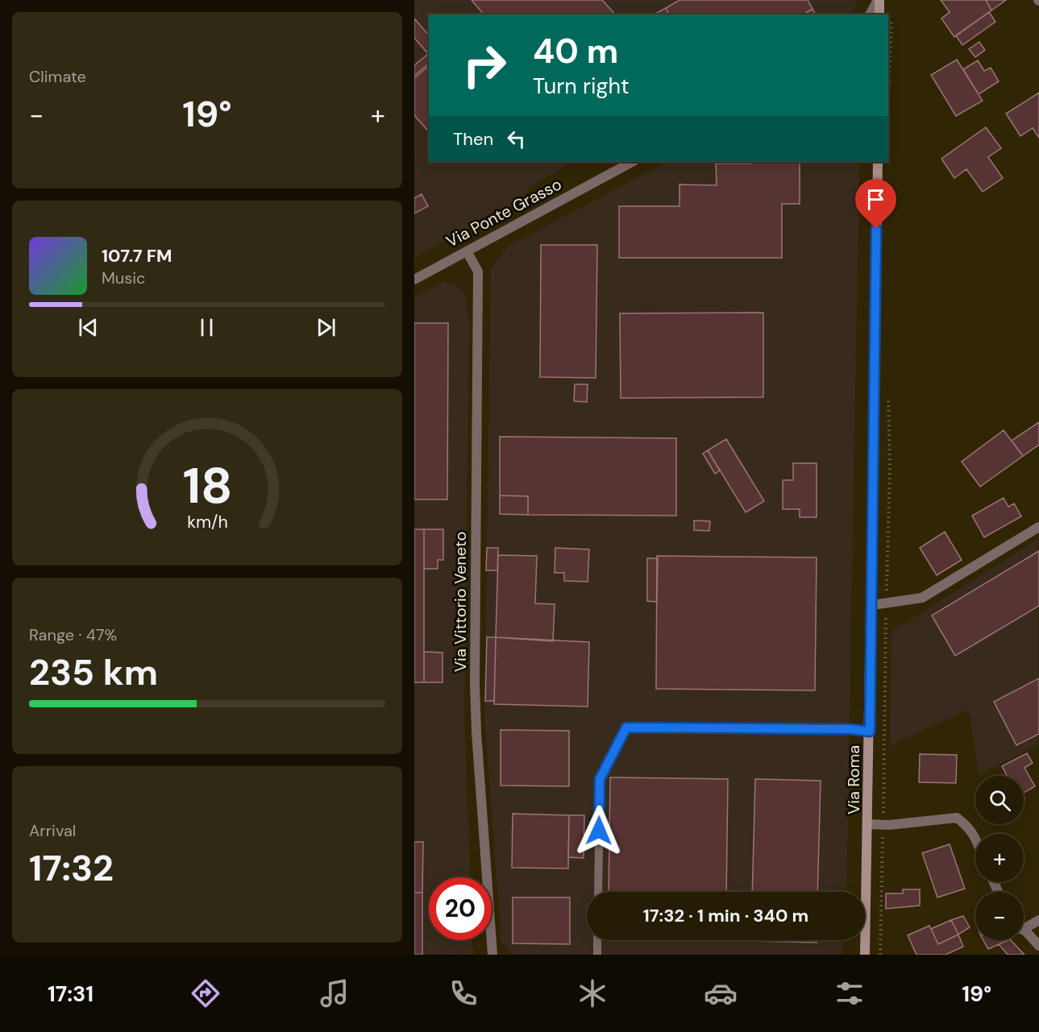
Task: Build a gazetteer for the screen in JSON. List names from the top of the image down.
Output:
{
  "streets": {
    "main road": ["Via Roma"],
    "street": ["Via Ponte Grasso", "Via Vittorio Veneto"]
  },
  "crossings": [
    ["Via Ponte Grasso", "Via Vittorio Veneto"]
  ],
  "page": {
    "tile": [
      "Climate",
      ["Range · 47%", "235 km"],
      ["Arrival", "17:32"]
    ],
    "turn": ["40 m", "Turn right"],
    "heat": ["−", "19°", "+"],
    "then": "Then",
    "song": ["107.7 FM", "Music"],
    "map_buttons": ["+", "−"],
    "limit": "20",
    "trip": "17:32 · 1 min · 340 m",
    "tabs": ["17:31", "19°"],
    "gauge": ["18", "km/h"]
  }
}
